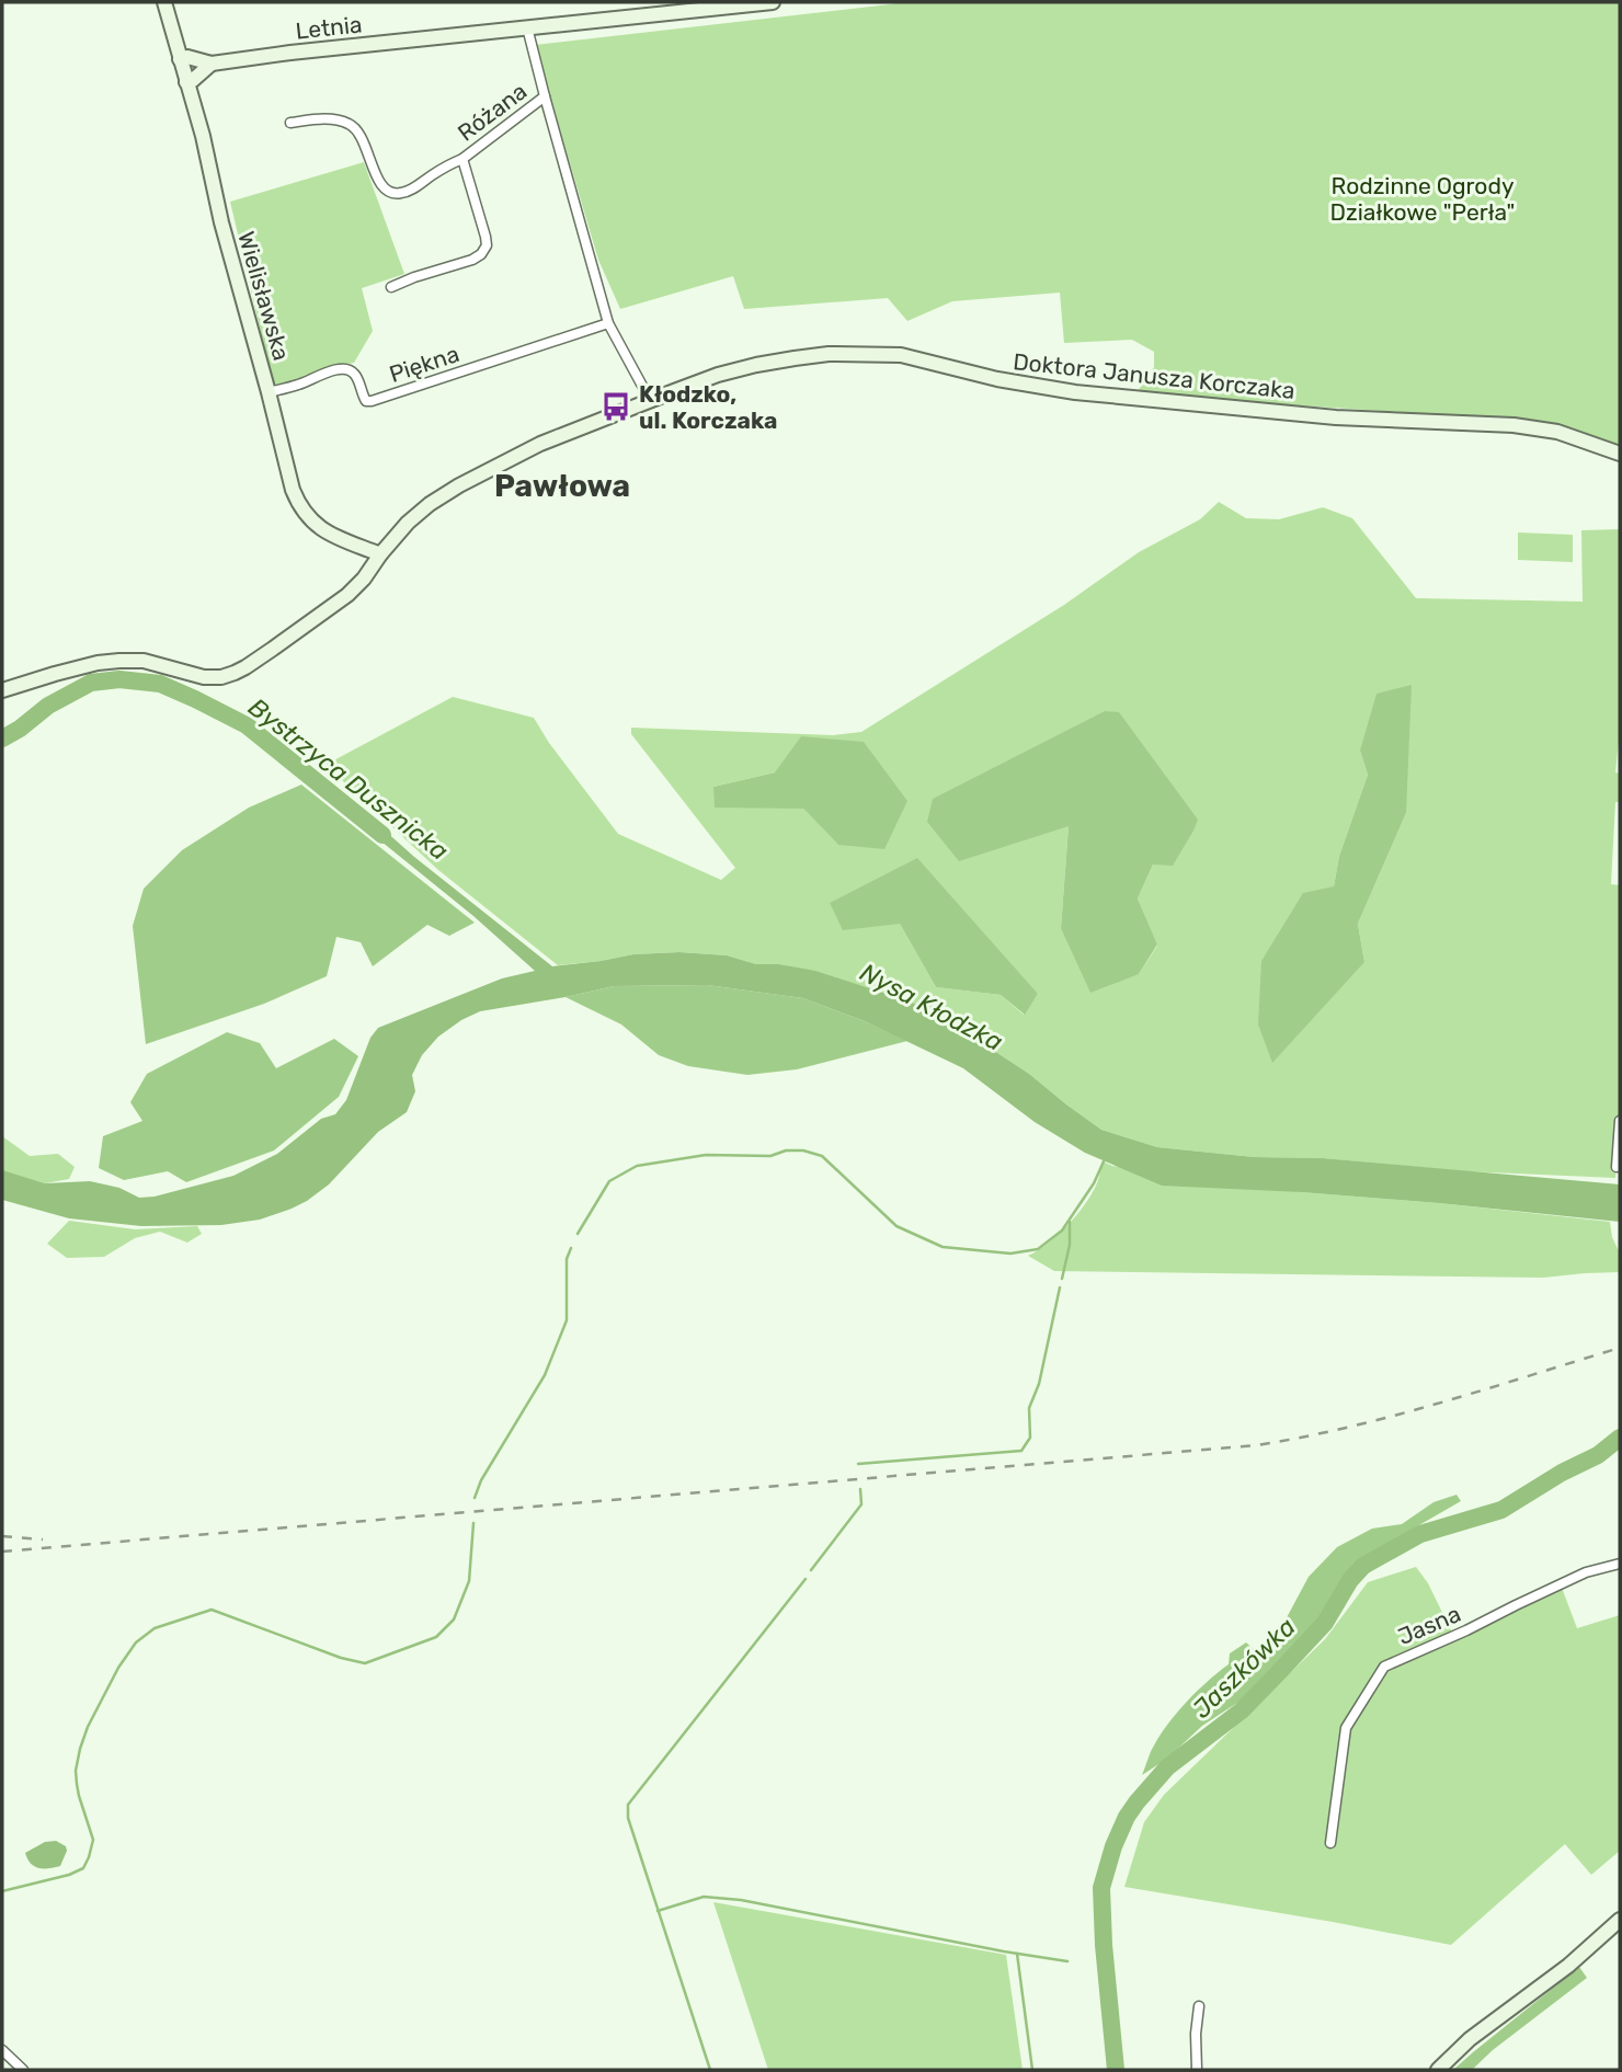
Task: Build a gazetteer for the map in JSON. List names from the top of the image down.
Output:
{
  "streets": {
    "street": [
      "Letnia",
      "Różana",
      "Wielisławska",
      "Piękna",
      "Doktora Janusza Korczaka",
      "Jasna"
    ]
  },
  "crossings": [
    ["Letnia", "Wielisławska"],
    ["Wielisławska", "Piękna"],
    ["Wielisławska", "Doktora Janusza Korczaka"]
  ],
  "districts": ["Pawłowa"],
  "water": ["Bystrzyca Dusznicka", "Nysa Kłodzka", "Jaszkówka"],
  "parks": ["Rodzinne Ogrody Działkowe \"Perła\""],
  "places": {
    "bus stop": ["Kłodzko, ul. Korczaka"]
  }
}
